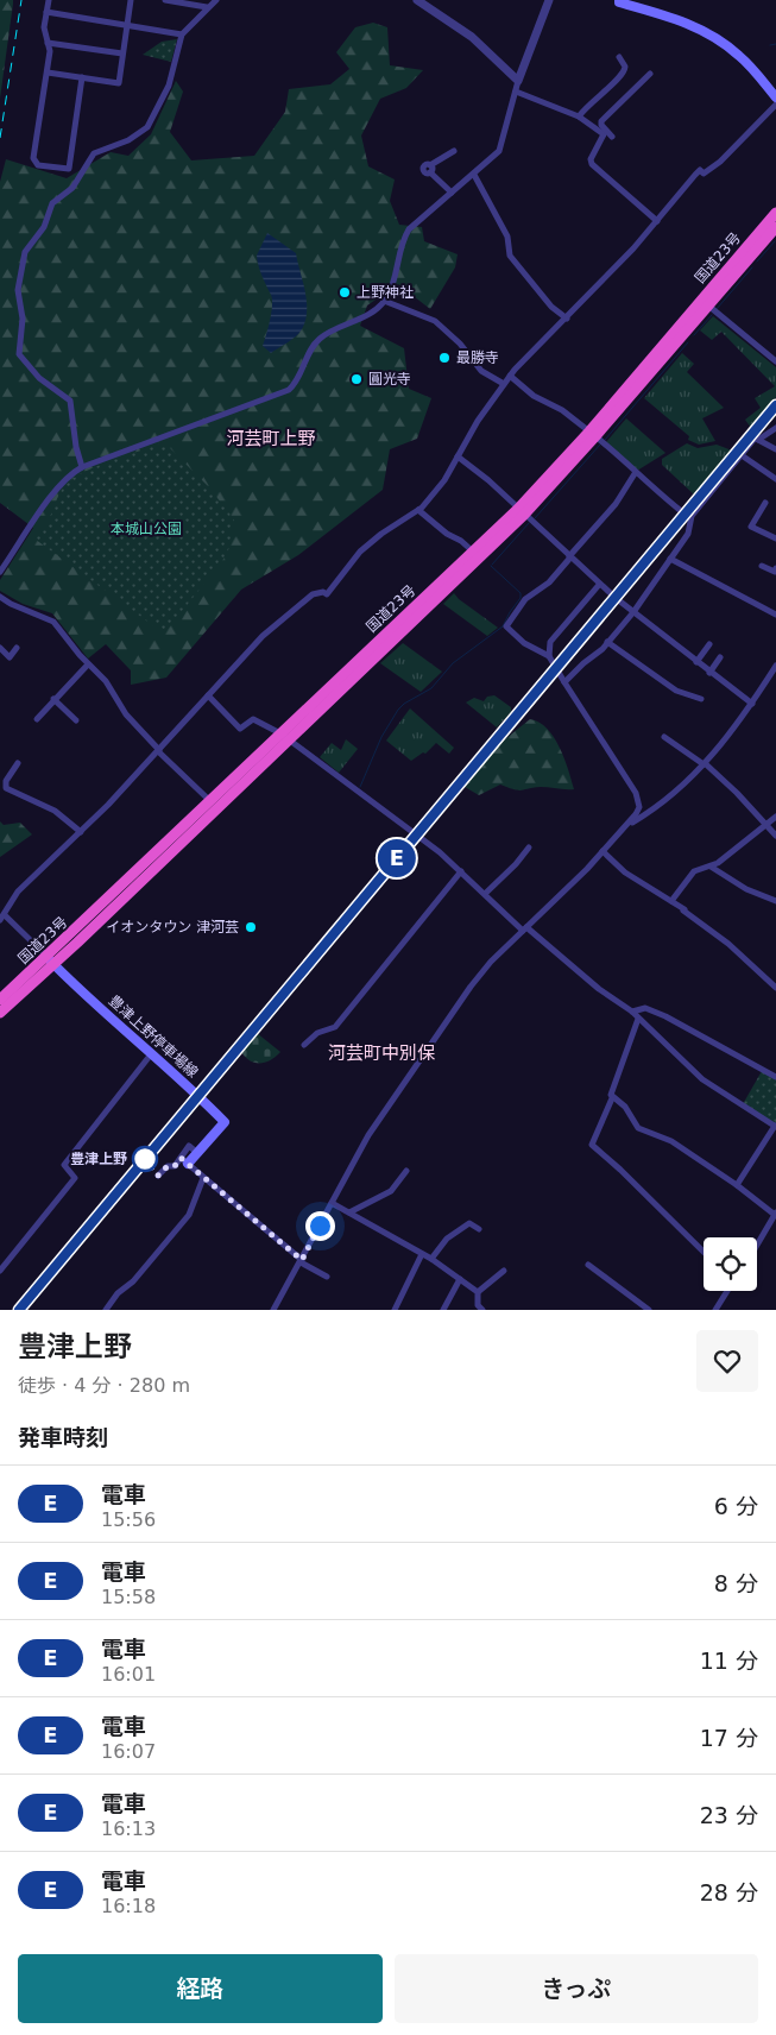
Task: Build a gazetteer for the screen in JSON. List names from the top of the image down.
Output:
{
  "streets": {
    "highway": ["国道23号"],
    "main road": ["豊津上野停車場線"]
  },
  "crossings": [
    ["国道23号", "豊津上野停車場線"]
  ],
  "districts": ["河芸町上野", "河芸町中別保"],
  "parks": ["本城山公園"],
  "places": [
    "上野神社",
    "最勝寺",
    "圓光寺",
    "イオンタウン 津河芸",
    "豊津上野"
  ],
  "page": {
    "on_map": "E",
    "heading": [
      ["豊津上野", "徒歩 · 4 分 · 280 m"],
      "発車時刻"
    ],
    "list": [
      {
        "mark": "E",
        "name": "電車",
        "note": "15:56",
        "value": "6 分"
      },
      {
        "mark": "E",
        "name": "電車",
        "note": "15:58",
        "value": "8 分"
      },
      {
        "mark": "E",
        "name": "電車",
        "note": "16:01",
        "value": "11 分"
      },
      {
        "mark": "E",
        "name": "電車",
        "note": "16:07",
        "value": "17 分"
      },
      {
        "mark": "E",
        "name": "電車",
        "note": "16:13",
        "value": "23 分"
      },
      {
        "mark": "E",
        "name": "電車",
        "note": "16:18",
        "value": "28 分"
      }
    ],
    "buttons": ["経路", "きっぷ"]
  }
}
